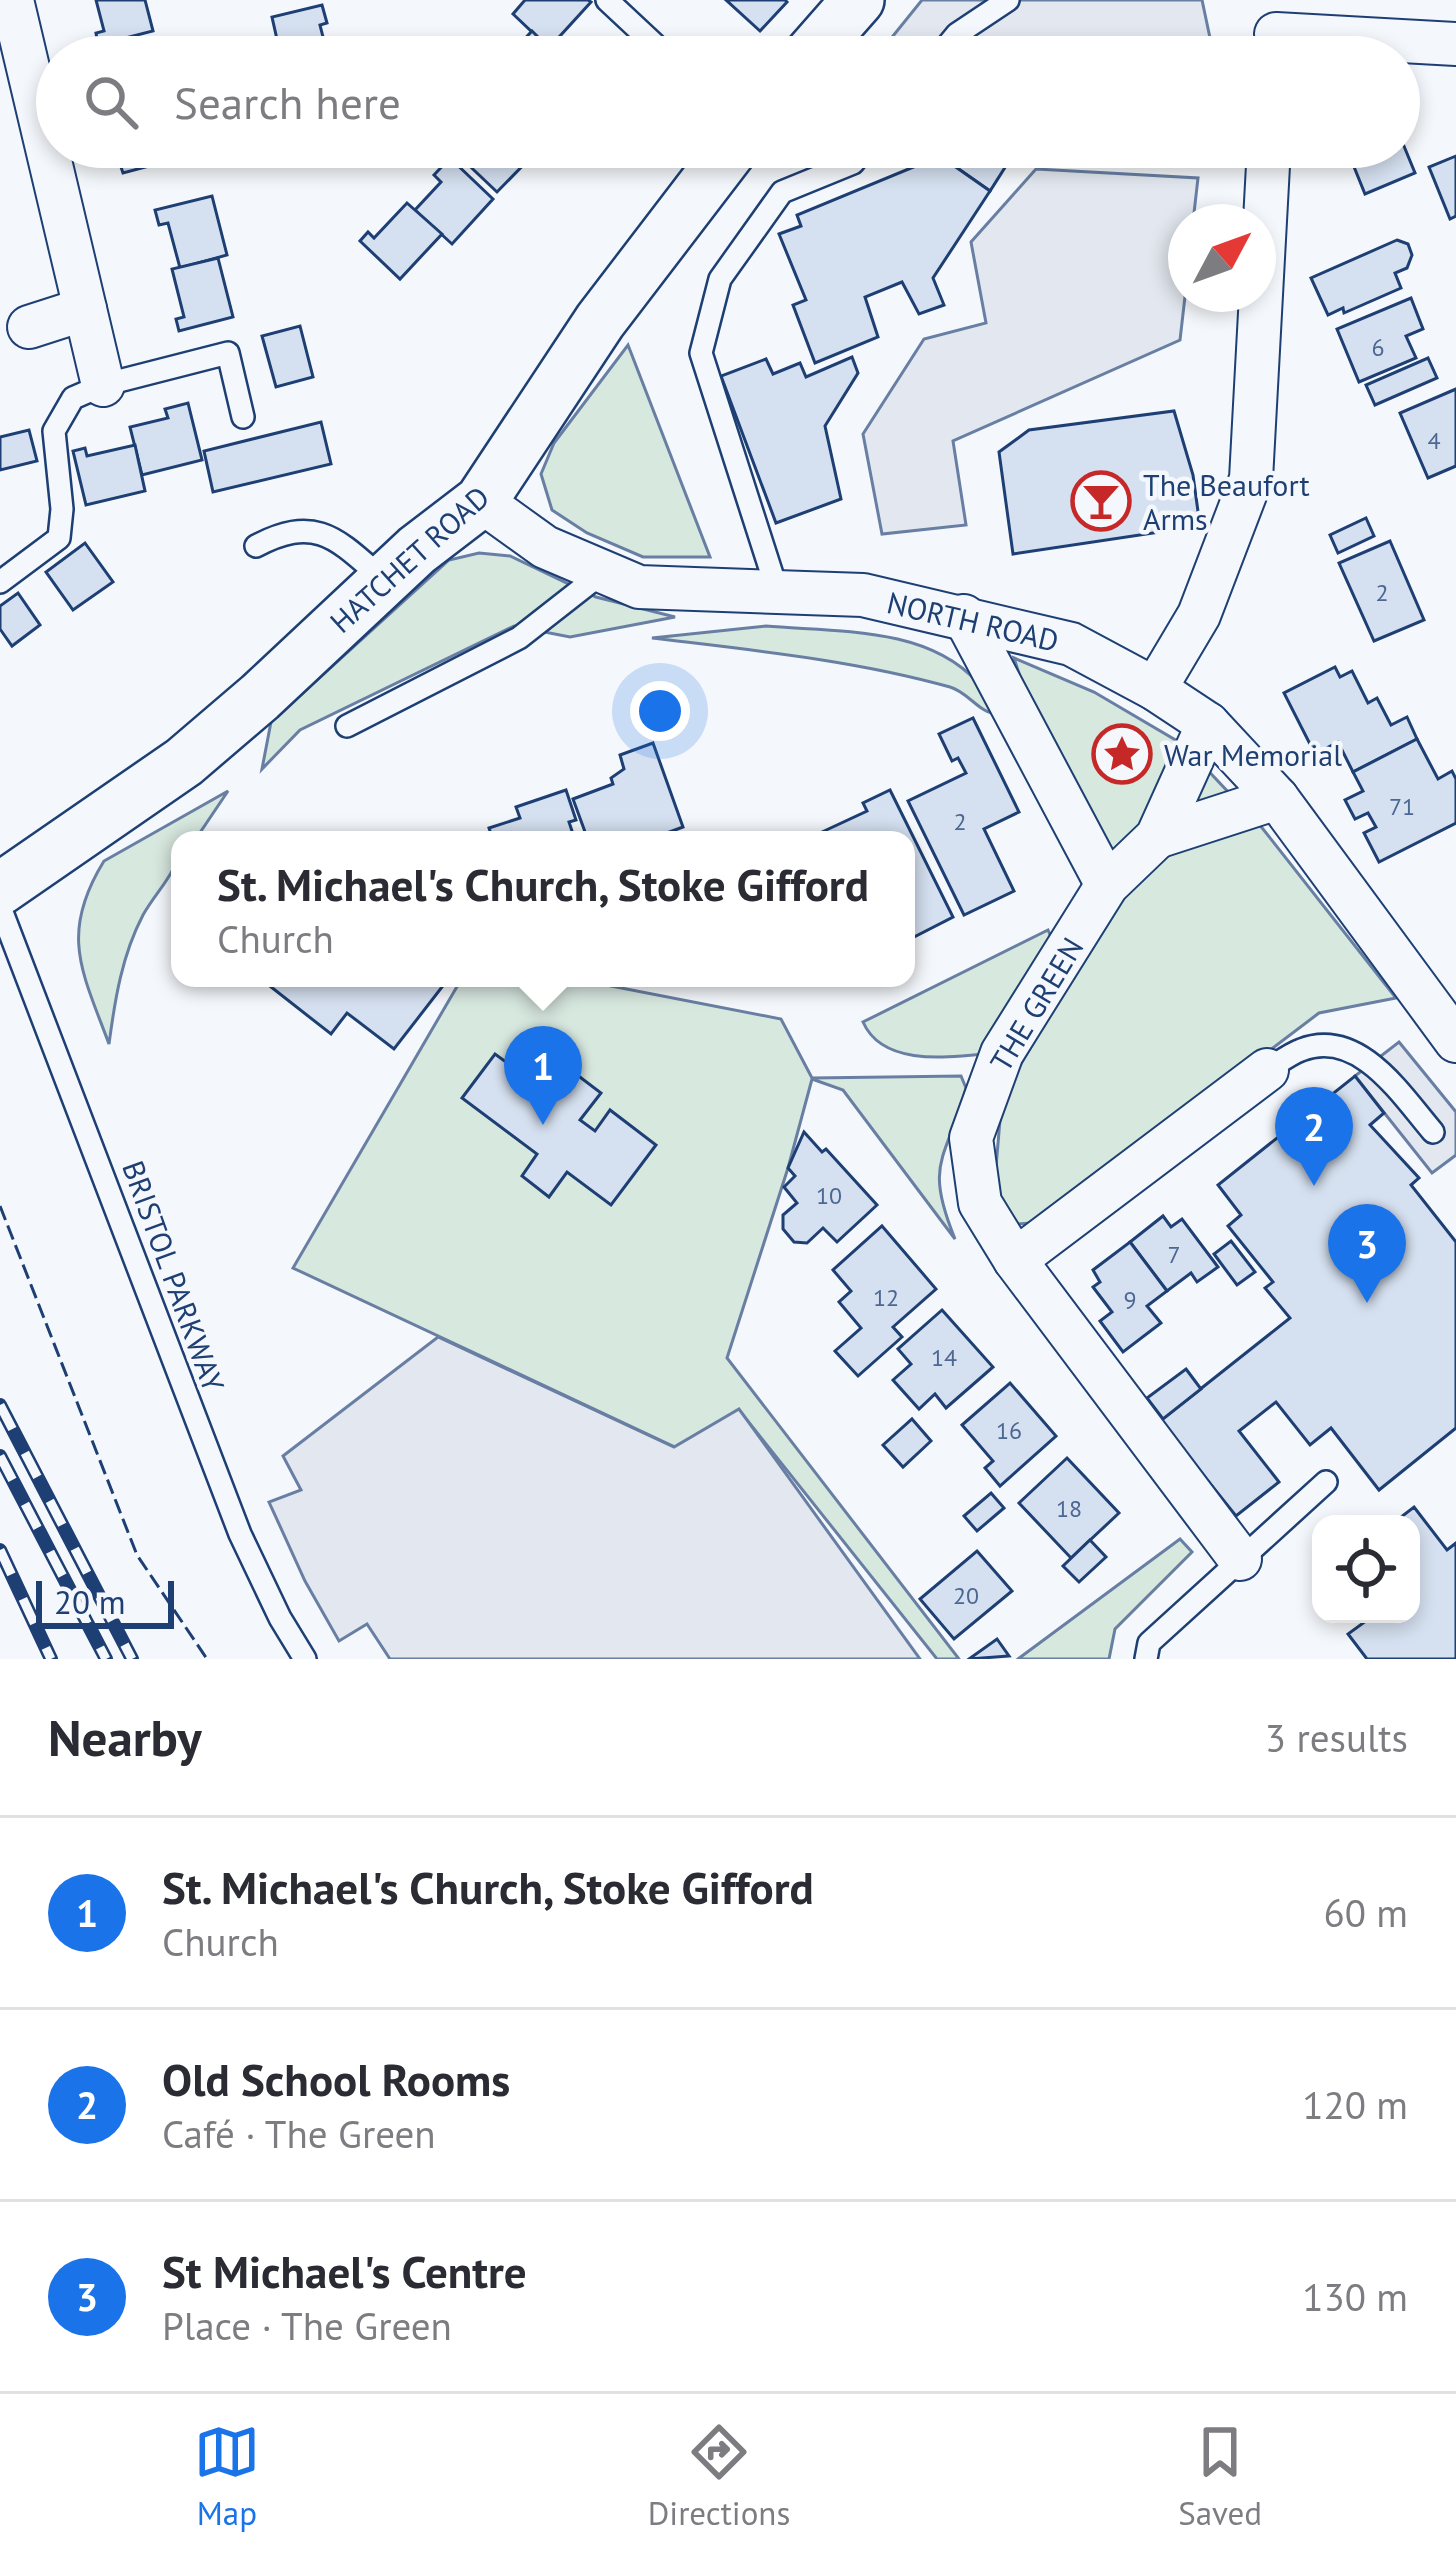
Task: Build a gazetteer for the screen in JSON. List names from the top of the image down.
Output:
{
  "streets": {
    "street": ["HATCHET ROAD", "NORTH ROAD", "THE GREEN"],
    "lane": ["BRISTOL PARKWAY"]
  },
  "crossings": [
    ["HATCHET ROAD", "NORTH ROAD"],
    ["NORTH ROAD", "THE GREEN"]
  ],
  "places": {
    "bar": ["The Beaufort Arms"],
    "place": ["War Memorial"]
  },
  "house_numbers": [
    "6",
    "4",
    "2",
    "71",
    "2",
    "10",
    "7",
    "12",
    "9",
    "14",
    "16",
    "18",
    "20"
  ],
  "scale_bar": "20 m",
  "north": "top right",
  "page": {
    "search": "Search here",
    "popup": ["St. Michael's Church, Stoke Gifford", "Church"],
    "pins": ["1", "2", "3"],
    "scale": "20 m",
    "heading": ["Nearby", "3 results"],
    "list": [
      {
        "mark": "1",
        "name": "St. Michael's Church, Stoke Gifford",
        "note": "Church",
        "value": "60 m"
      },
      {
        "mark": "2",
        "name": "Old School Rooms",
        "note": "Café · The Green",
        "value": "120 m"
      },
      {
        "mark": "3",
        "name": "St Michael's Centre",
        "note": "Place · The Green",
        "value": "130 m"
      }
    ],
    "nav": ["Map", "Directions", "Saved"]
  }
}
